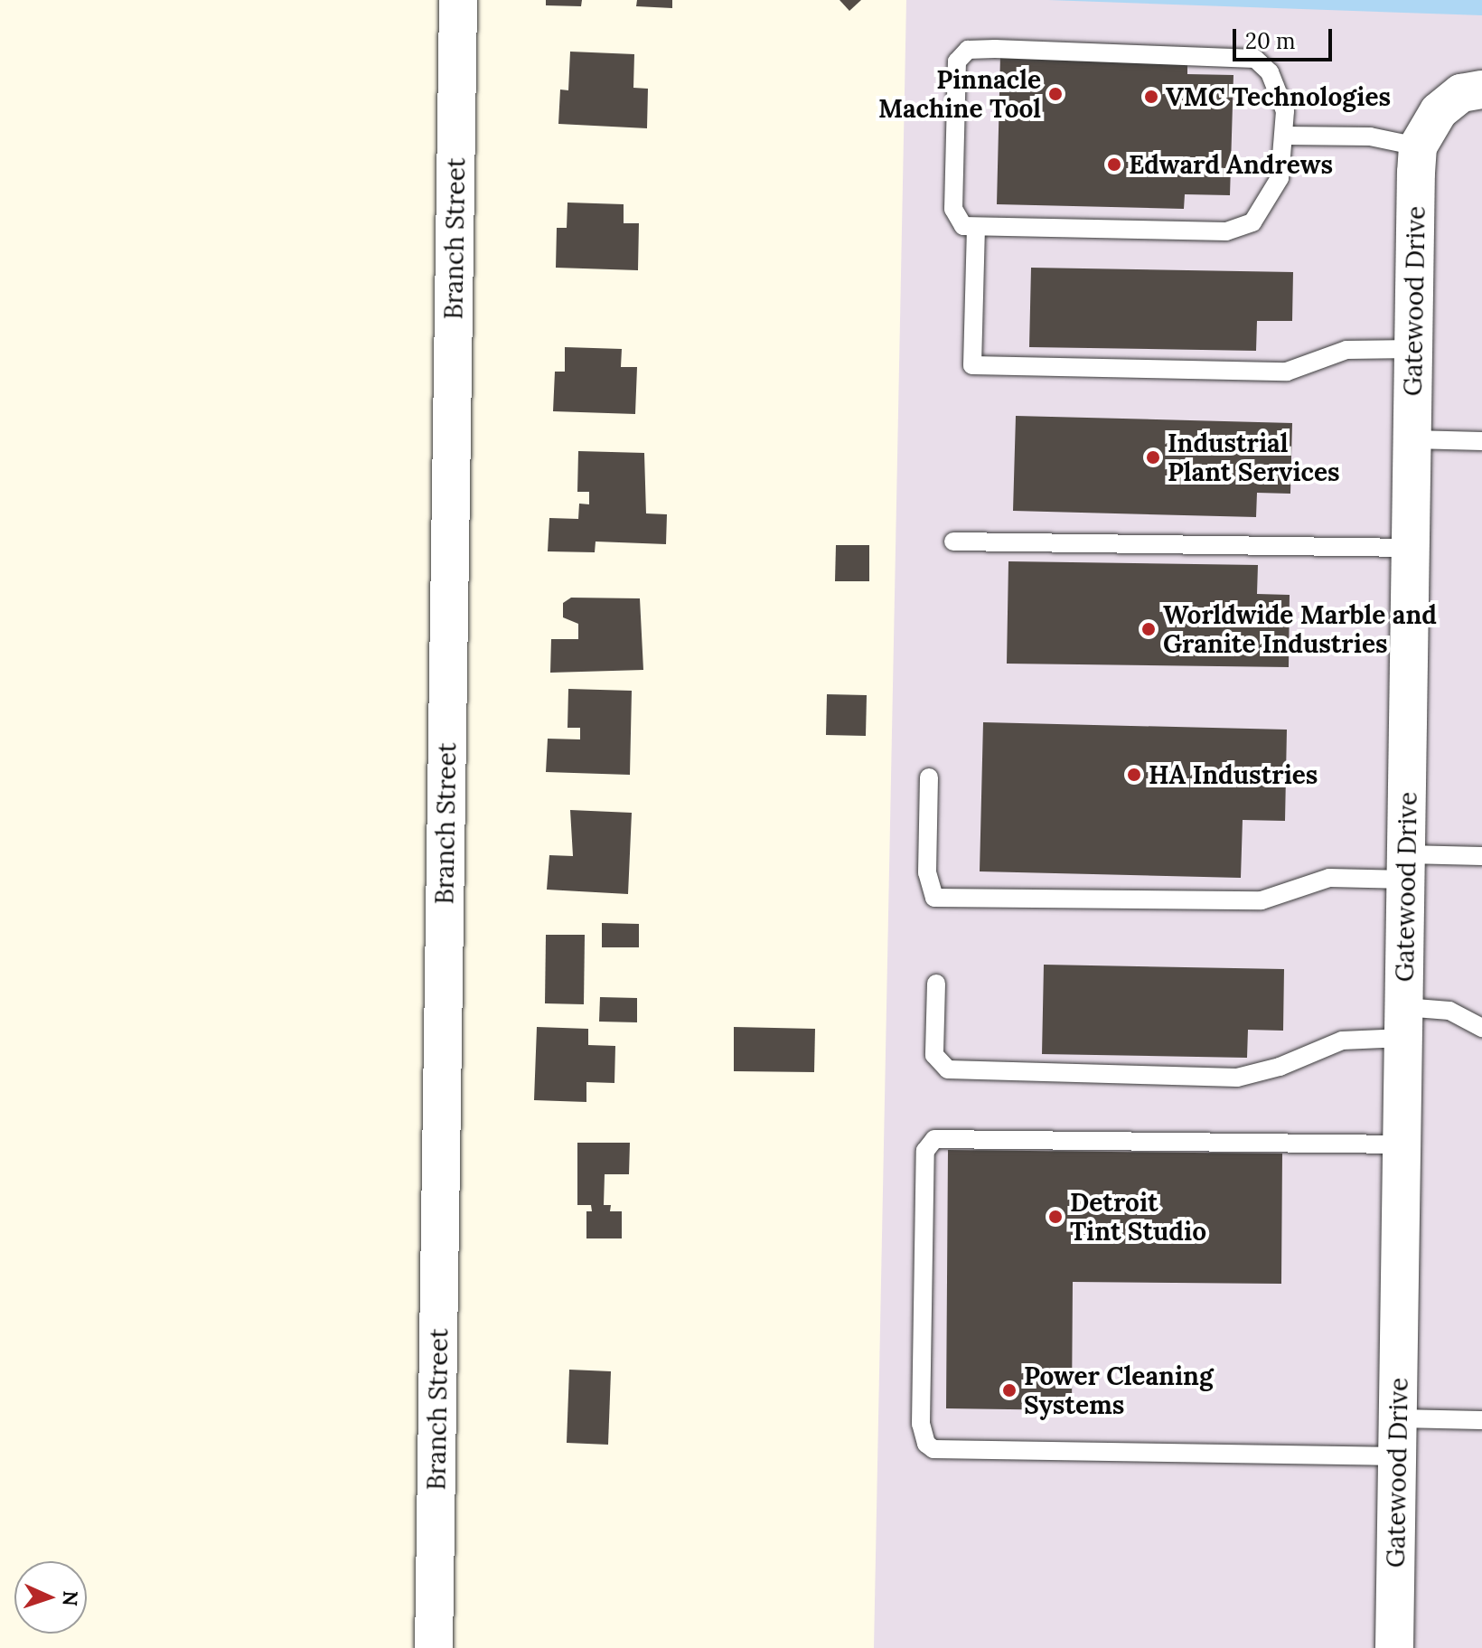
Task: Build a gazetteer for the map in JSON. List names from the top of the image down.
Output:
{
  "streets": {
    "street": ["Branch Street", "Gatewood Drive"]
  },
  "places": [
    "Pinnacle Machine Tool",
    "VMC Technologies",
    "Edward Andrews",
    "Industrial Plant Services",
    "Worldwide Marble and Granite Industries",
    "HA Industries",
    "Detroit Tint Studio",
    "Power Cleaning Systems"
  ],
  "scale_bar": "20 m",
  "north": "right"
}
